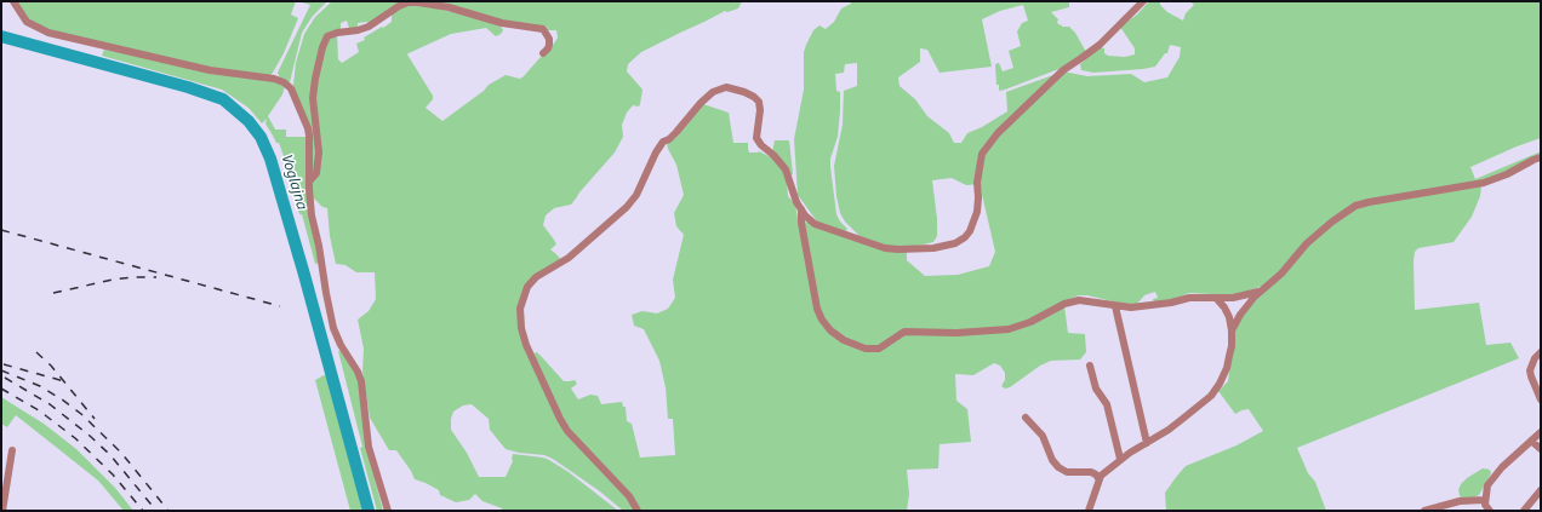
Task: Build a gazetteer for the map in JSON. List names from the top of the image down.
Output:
{
  "water": ["Voglajna"]
}
